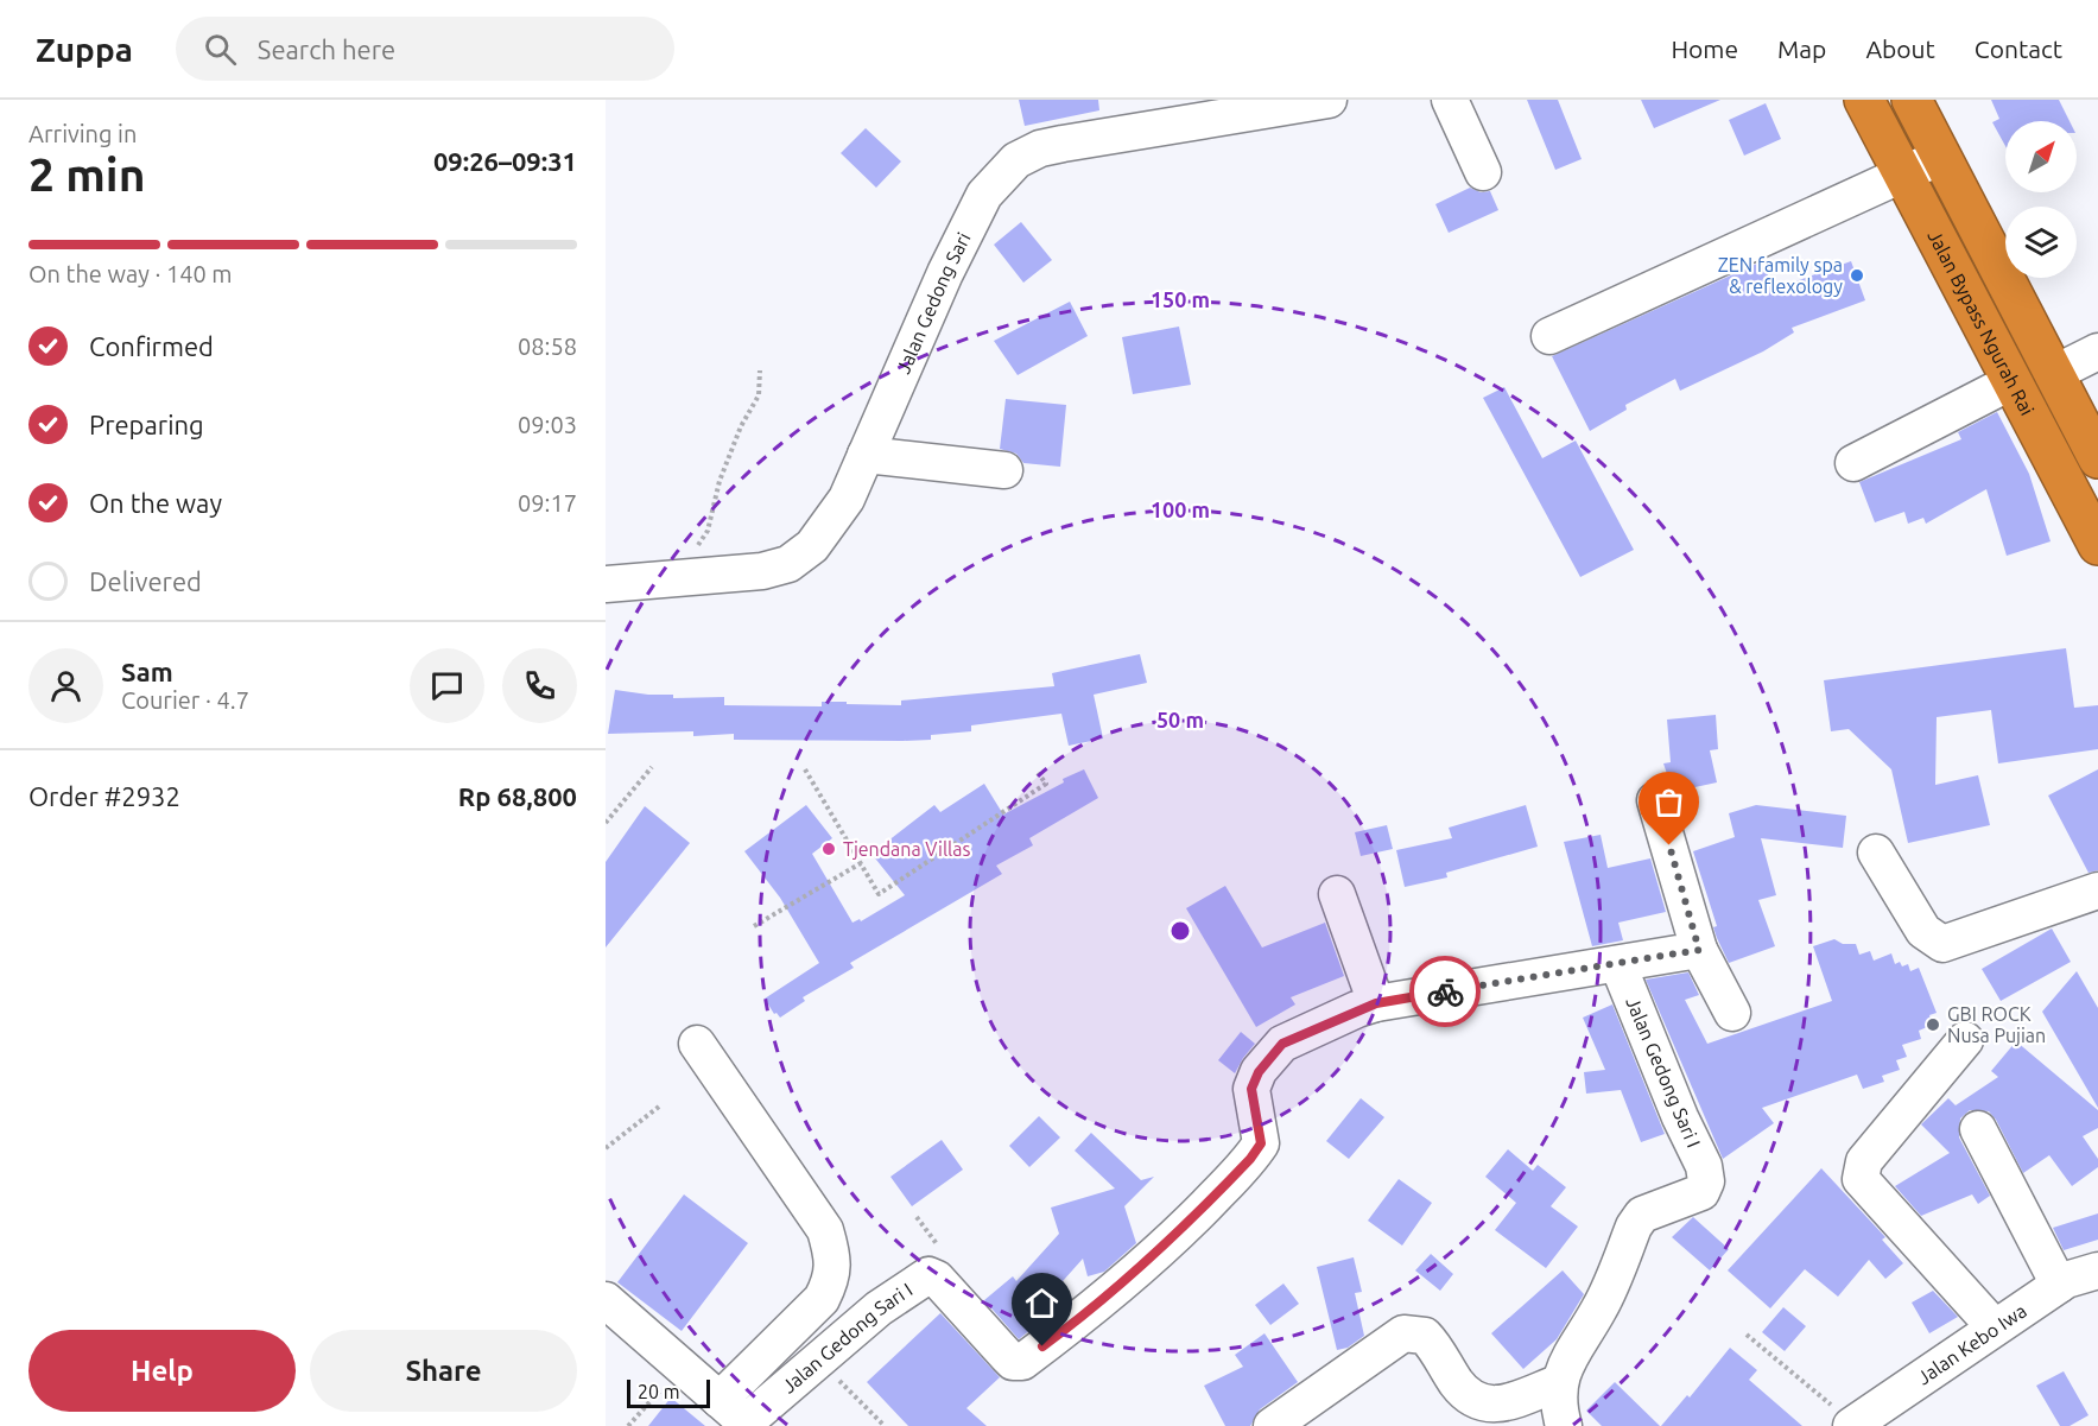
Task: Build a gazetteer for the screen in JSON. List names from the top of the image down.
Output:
{
  "streets": {
    "highway": ["Jalan Bypass Ngurah Rai"],
    "street": ["Jalan Gedong Sari", "Jalan Gedong Sari I", "Jalan Kebo Iwa"]
  },
  "places": ["ZEN family spa & reflexology", "Tjendana Villas", "GBI ROCK Nusa Pujian"],
  "scale_bar": "20 m",
  "north": "top right",
  "page": {
    "header": "Zuppa",
    "search": "Search here",
    "nav": [
      "Home",
      "Map",
      "About",
      "Contact"
    ],
    "heading": ["2 min", "Arriving in", "09:26–09:31"],
    "panel": [
      "Sam",
      "Courier · 4.7",
      "Order #2932",
      "Rp 68,800"
    ],
    "bar": "On the way · 140 m",
    "list": [
      ["Confirmed", "08:58"],
      ["Preparing", "09:03"],
      ["On the way", "09:17"],
      "Delivered"
    ],
    "buttons": ["Help", "Share"],
    "scale": "20 m"
  },
  "rings": ["150 m", "100 m", "50 m"]
}
